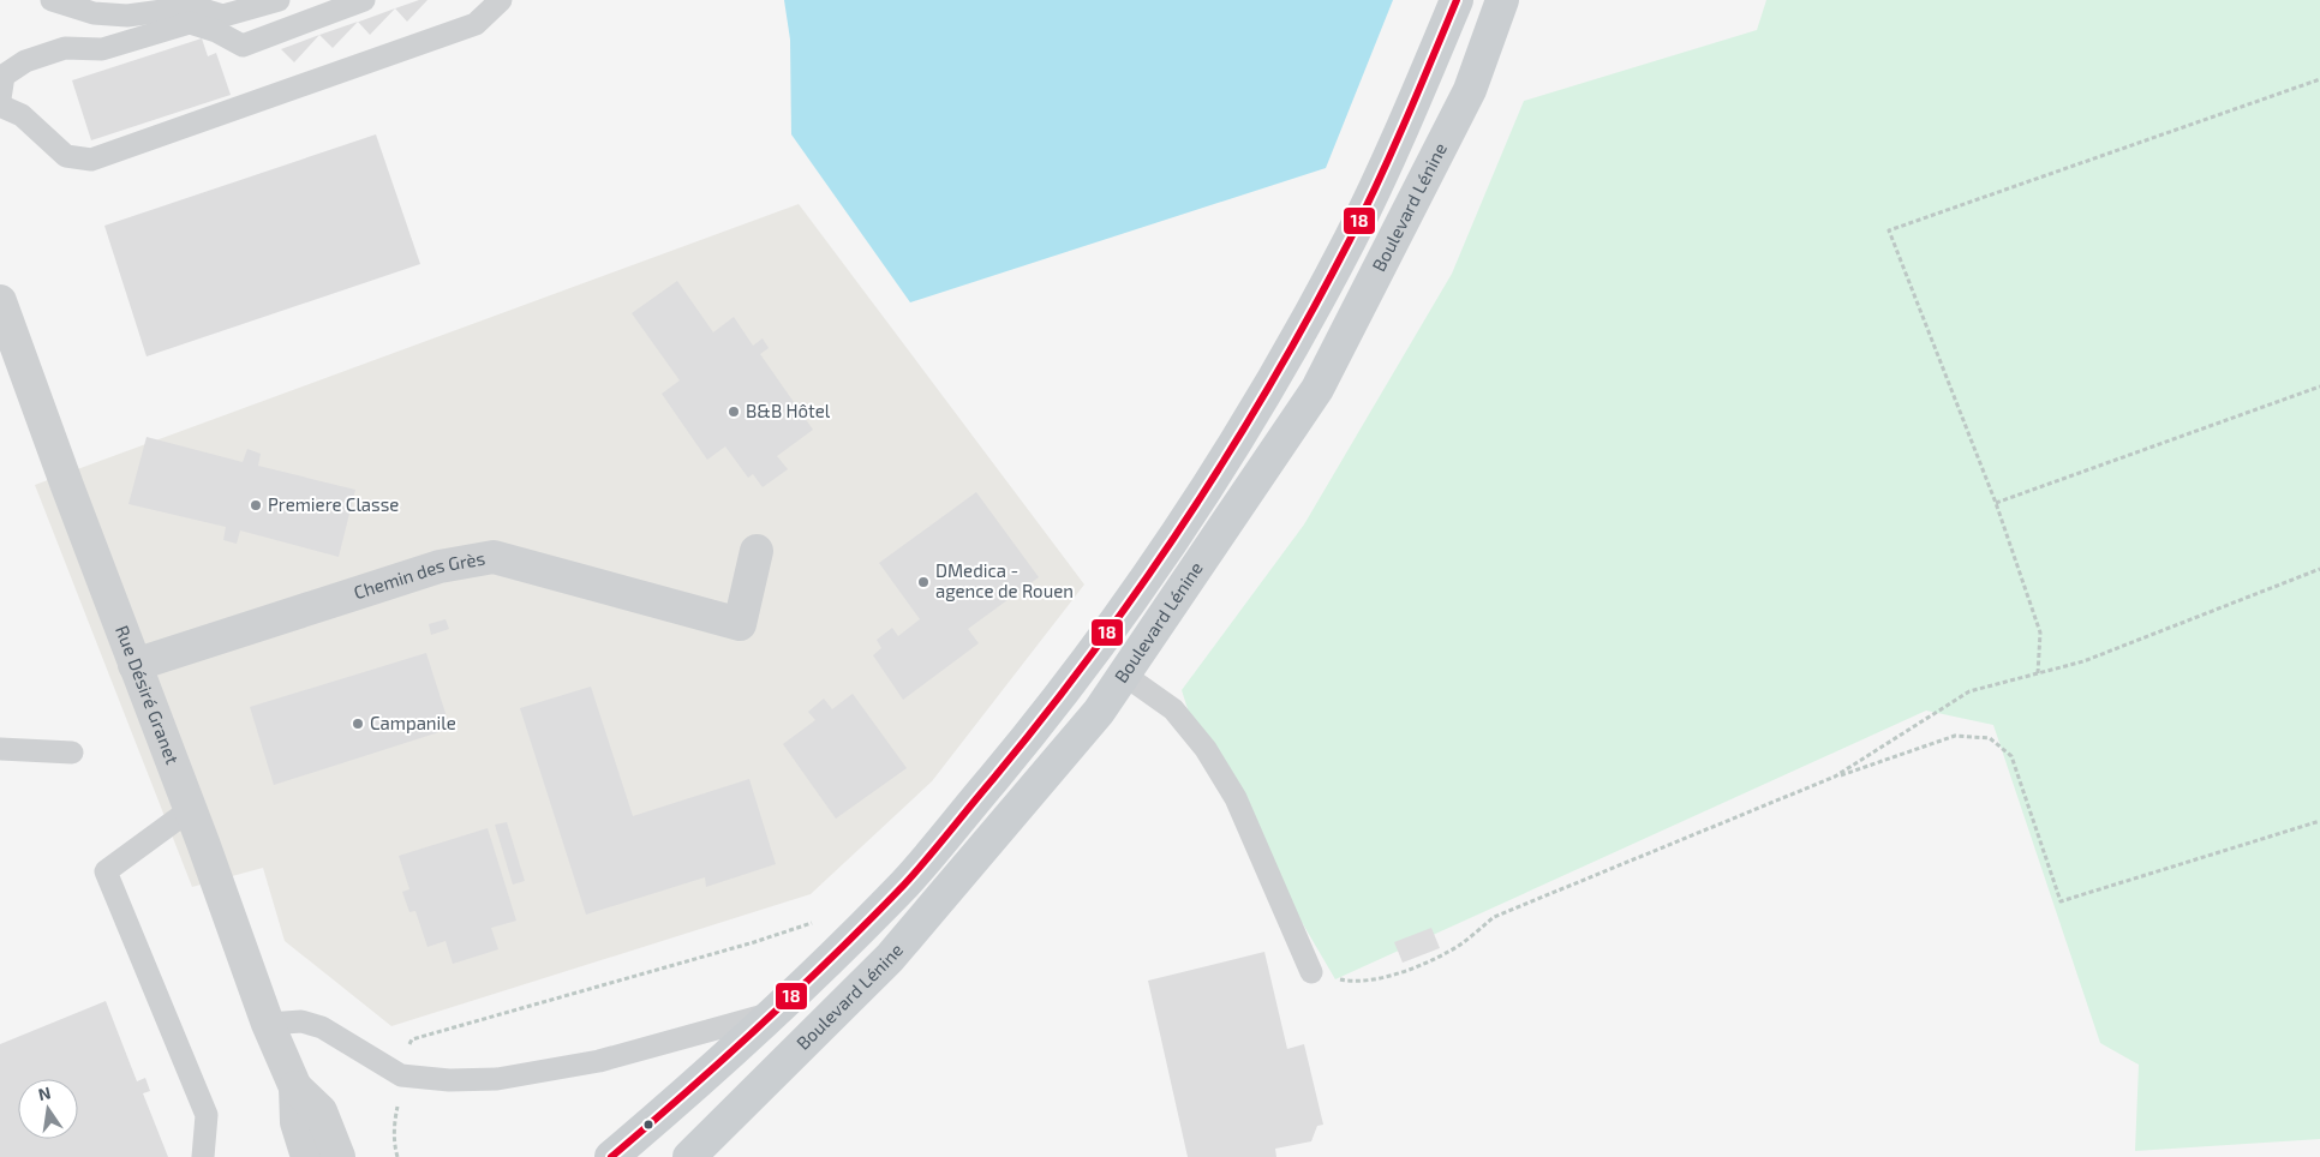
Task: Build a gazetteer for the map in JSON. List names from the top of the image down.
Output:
{
  "streets": {
    "main road": ["Boulevard Lénine"],
    "street": ["Chemin des Grès", "Rue Désiré Granet"]
  },
  "crossings": [
    ["Chemin des Grès", "Rue Désiré Granet"]
  ],
  "places": [
    "B&B Hôtel",
    "Premiere Classe",
    "DMedica - agence de Rouen",
    "Campanile"
  ],
  "lines": ["transit line 18"],
  "north": "top"
}
